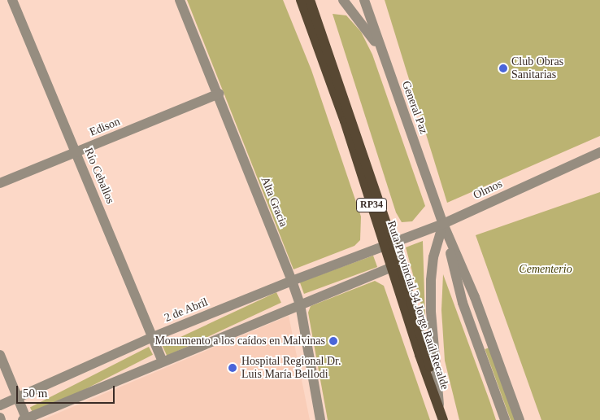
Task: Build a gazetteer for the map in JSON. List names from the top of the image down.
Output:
{
  "streets": {
    "main road": ["RP34", "Ruta Provincial 34 Jorge Raúl Recalde"],
    "street": [
      "General Paz",
      "Edison",
      "Río Ceballos",
      "Olmos",
      "Alta Gracia",
      "2 de Abril"
    ]
  },
  "crossings": [
    ["General Paz", "Olmos"],
    ["Edison", "Río Ceballos"],
    ["Edison", "Alta Gracia"],
    ["Río Ceballos", "2 de Abril"],
    ["Olmos", "Ruta Provincial 34 Jorge Raúl Recalde"],
    ["Olmos", "2 de Abril"],
    ["Alta Gracia", "2 de Abril"],
    ["Ruta Provincial 34 Jorge Raúl Recalde", "2 de Abril"]
  ],
  "parks": ["Cementerio"],
  "places": ["Club Obras Sanitarias", "Monumento a los caídos en Malvinas", "Hospital Regional Dr. Luis María Bellodi"],
  "scale_bar": "50 m"
}
